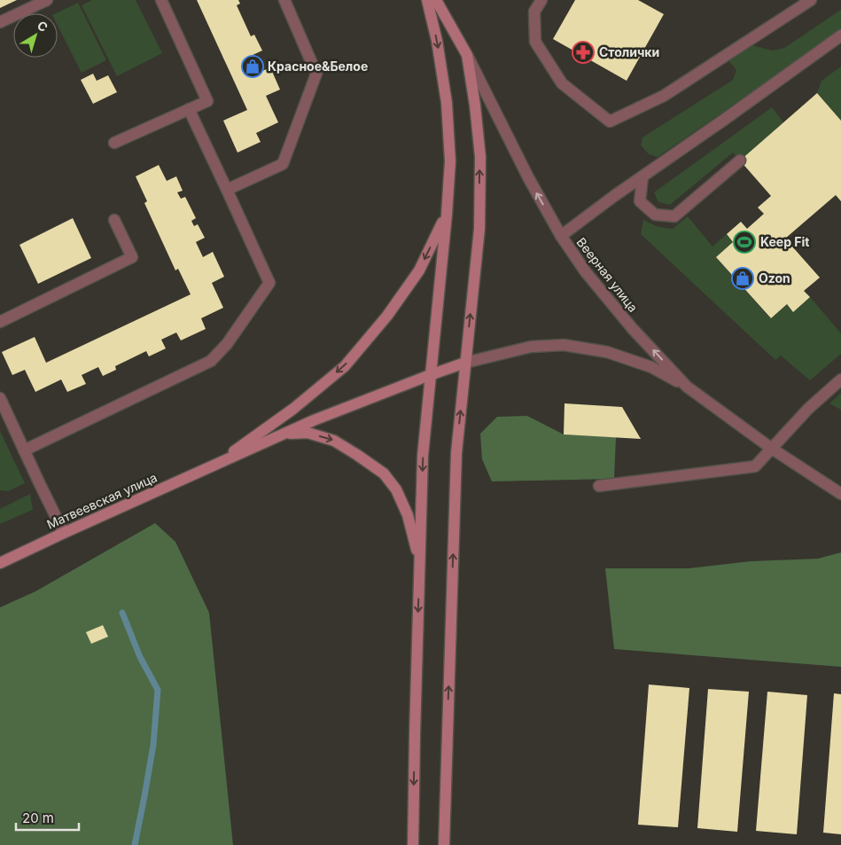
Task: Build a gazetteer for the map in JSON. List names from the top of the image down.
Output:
{
  "streets": {
    "street": ["Веерная улица", "Матвеевская улица"]
  },
  "one_way": ["Веерная улица"],
  "places": {
    "pharmacy": ["Столички"],
    "shop": ["Красное&Белое", "Ozon"],
    "sports": ["Keep Fit"]
  },
  "scale_bar": "20 m",
  "north": "top right"
}
